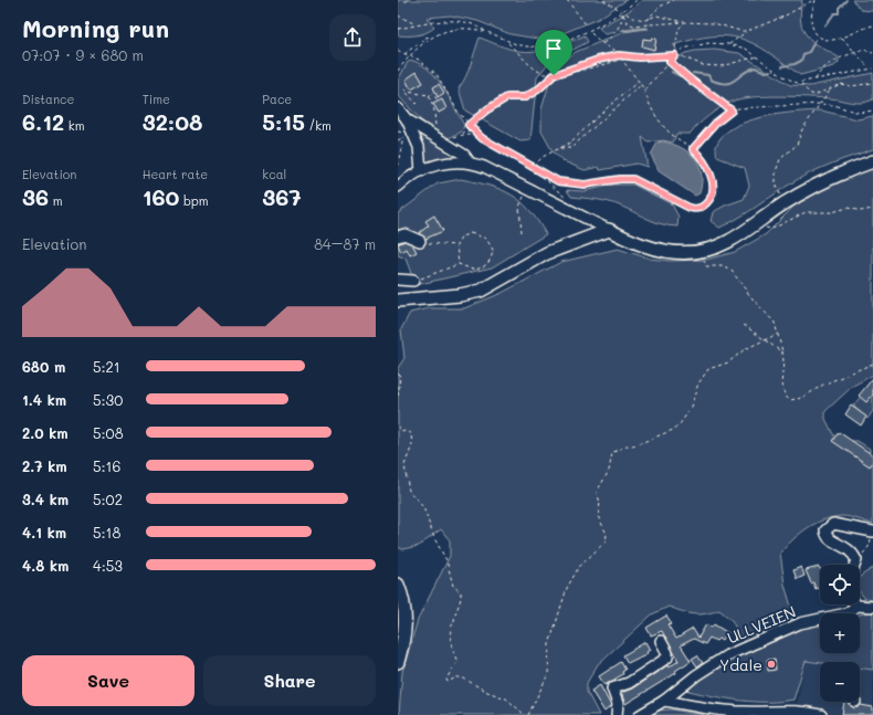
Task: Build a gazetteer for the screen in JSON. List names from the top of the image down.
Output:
{
  "streets": {
    "street": ["ULLVEIEN"]
  },
  "places": ["Ydale"],
  "page": {
    "heading": ["Morning run", "07:07 · 9 × 680 m"],
    "stats": [
      ["Distance", "6.12 km"],
      ["Time", "32:08"],
      ["Pace", "5:15 /km"],
      ["Elevation", "36 m"],
      ["Heart rate", "160 bpm"],
      ["kcal", "367"]
    ],
    "chart": ["Elevation", "84–87 m"],
    "list": [
      {
        "name": "680 m",
        "note": "5:21"
      },
      {
        "name": "1.4 km",
        "note": "5:30"
      },
      {
        "name": "2.0 km",
        "note": "5:08"
      },
      {
        "name": "2.7 km",
        "note": "5:16"
      },
      {
        "name": "3.4 km",
        "note": "5:02"
      },
      {
        "name": "4.1 km",
        "note": "5:18"
      },
      {
        "name": "4.8 km",
        "note": "4:53"
      }
    ],
    "map_buttons": ["+", "−"],
    "buttons": ["Save", "Share"]
  }
}
